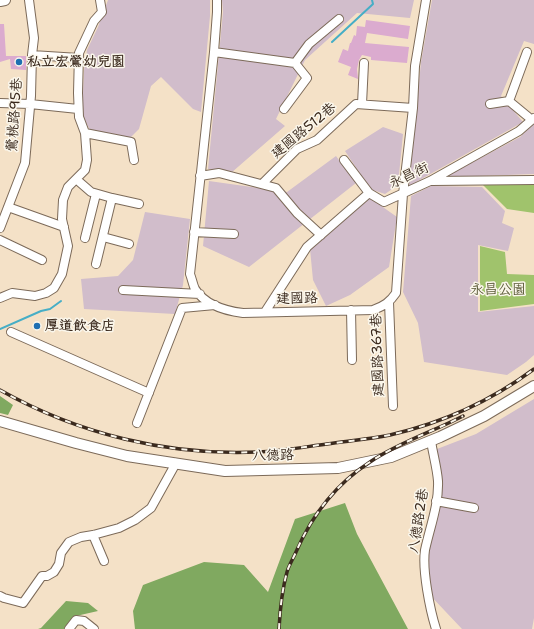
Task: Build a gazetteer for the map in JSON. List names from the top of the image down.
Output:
{
  "streets": {
    "main road": ["八德路"],
    "street": [
      "鶯桃路95巷",
      "建國路512巷",
      "永昌街",
      "建國路",
      "建國路367巷",
      "八德路2巷"
    ]
  },
  "crossings": [
    ["建國路", "建國路367巷"],
    ["八德路", "八德路2巷"]
  ],
  "parks": ["永昌公園"],
  "places": ["私立宏鶯幼兒園", "厚道飲食店"]
}
